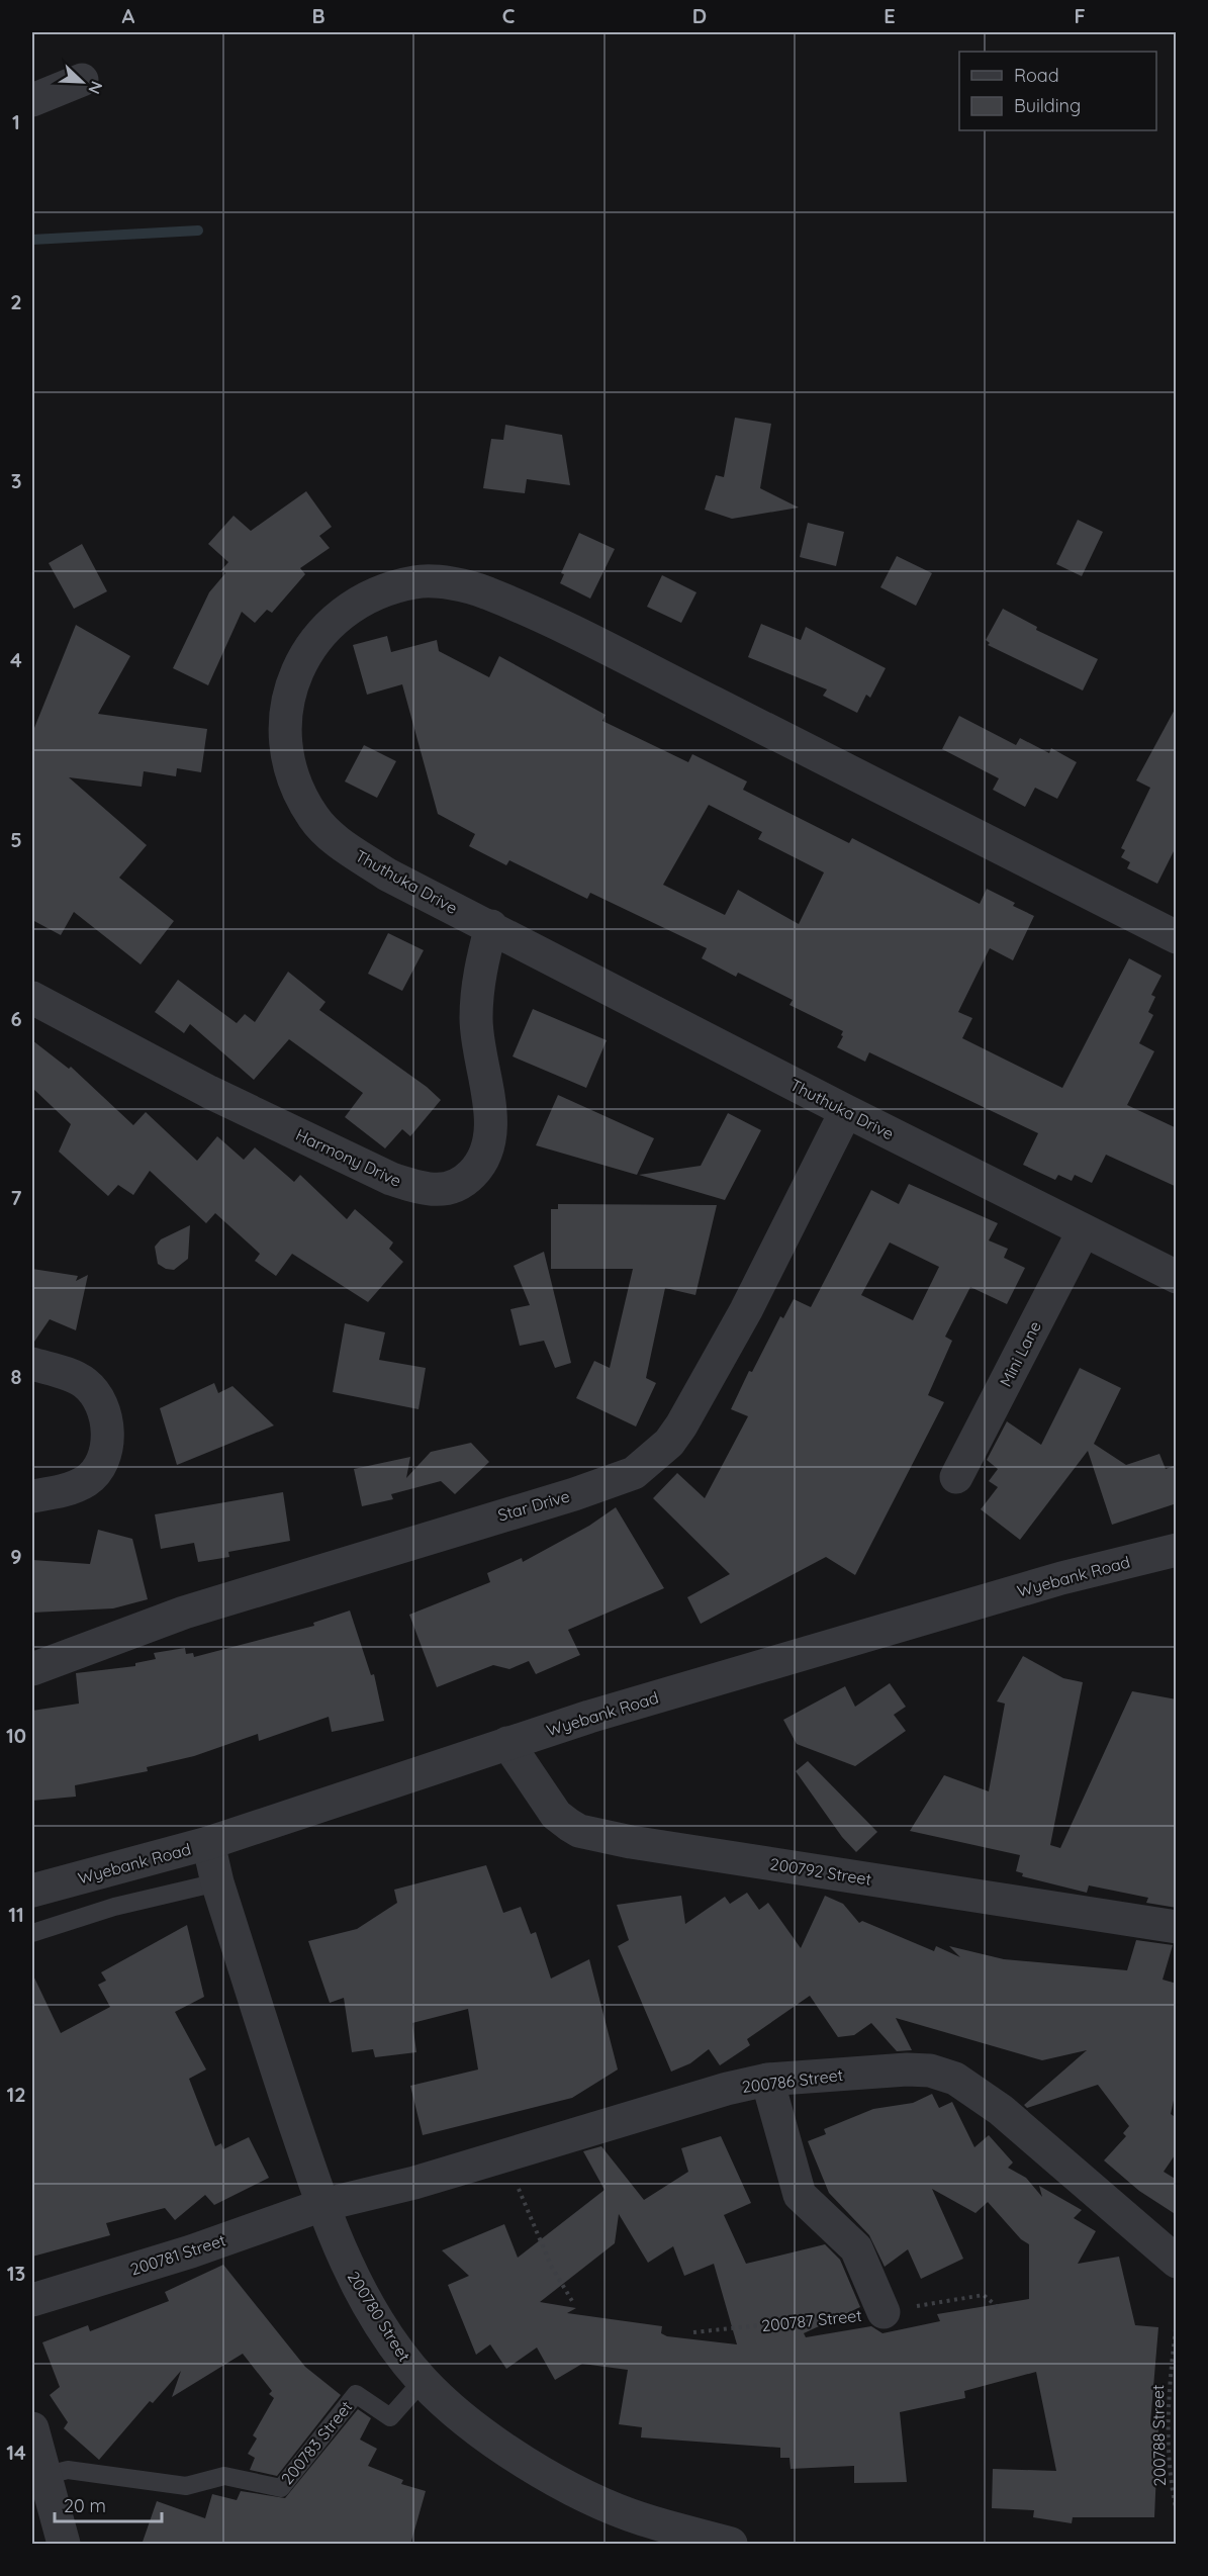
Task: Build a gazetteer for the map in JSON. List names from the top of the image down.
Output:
{
  "streets": {
    "street": [
      "Thuthuka Drive",
      "Harmony Drive",
      "Mini Lane",
      "Star Drive",
      "Wyebank Road",
      "200792 Street",
      "200786 Street",
      "200781 Street",
      "200780 Street",
      "200787 Street"
    ],
    "lane": ["200783 Street"],
    "path": ["200788 Street"]
  },
  "crossings": [
    ["Thuthuka Drive", "Harmony Drive"],
    ["Thuthuka Drive", "Mini Lane"],
    ["Thuthuka Drive", "Star Drive"],
    ["Wyebank Road", "200792 Street"],
    ["Wyebank Road", "200780 Street"],
    ["200786 Street", "200781 Street"],
    ["200786 Street", "200780 Street"],
    ["200786 Street", "200787 Street"],
    ["200781 Street", "200780 Street"],
    ["200780 Street", "200783 Street"]
  ],
  "legend": ["Road", "Building"],
  "scale_bar": "20 m",
  "north": "bottom right",
  "grid": {
    "columns": [
      "A",
      "B",
      "C",
      "D",
      "E",
      "F"
    ],
    "rows": [
      "1",
      "2",
      "3",
      "4",
      "5",
      "6",
      "7",
      "8",
      "9",
      "10",
      "11",
      "12",
      "13",
      "14"
    ]
  }
}
